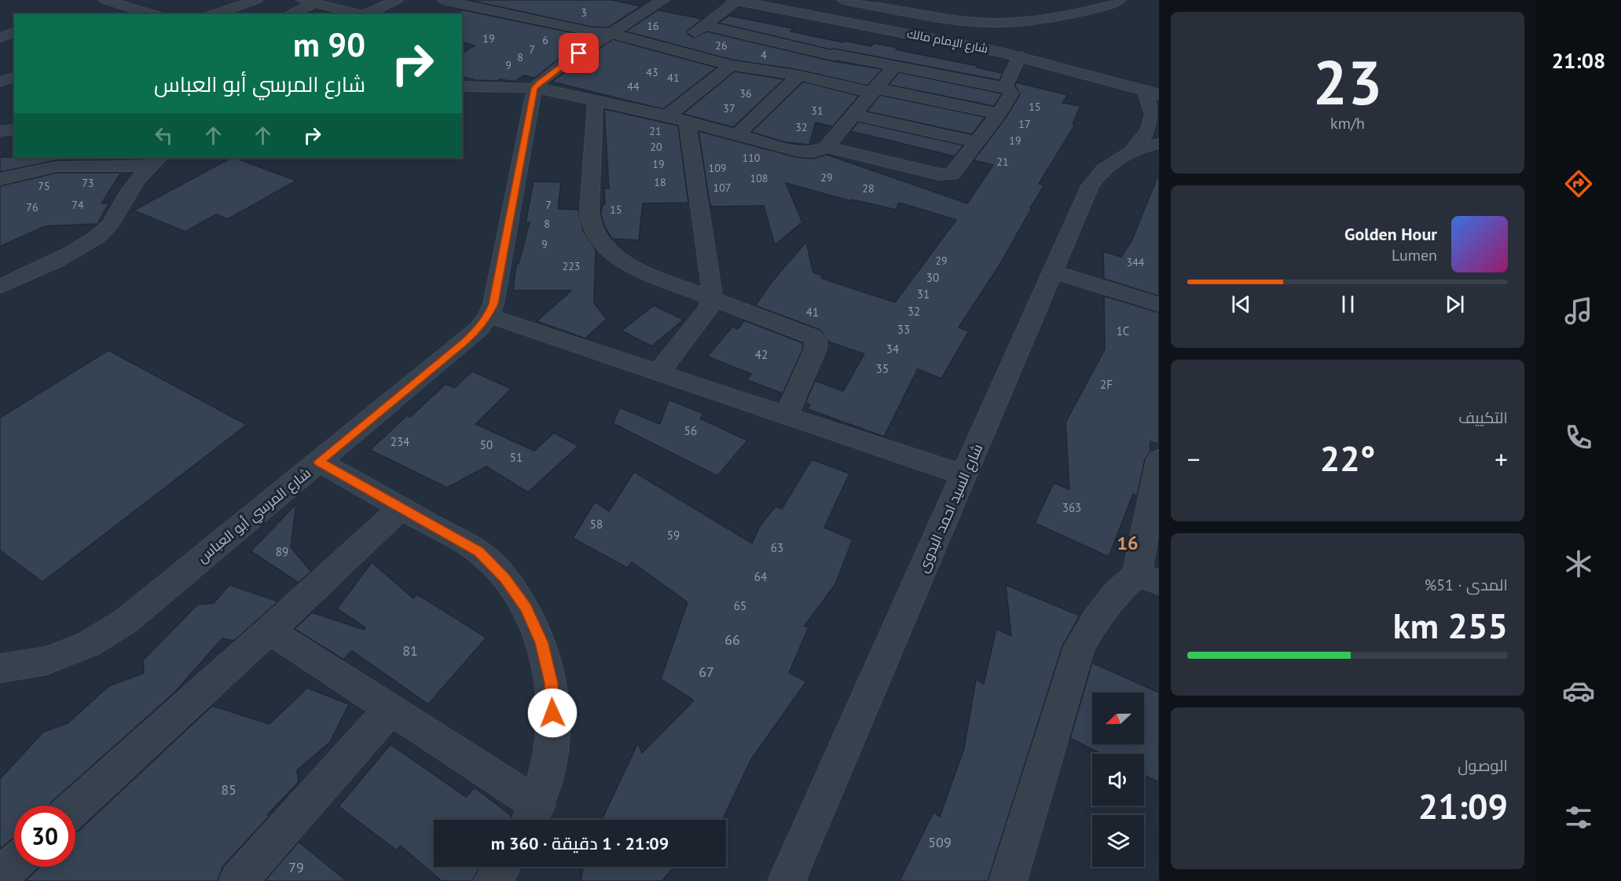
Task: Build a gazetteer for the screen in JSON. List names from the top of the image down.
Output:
{
  "streets": {
    "street": ["شارع الإمام مالك", "شارع السيد احمد البدوى", "شارع المرسي أبو العباس"]
  },
  "crossings": [
    ["شارع الإمام مالك", "شارع السيد احمد البدوى"]
  ],
  "districts": ["16"],
  "house_numbers": [
    "3",
    "16",
    "19",
    "6",
    "26",
    "7",
    "4",
    "8",
    "9",
    "43",
    "41",
    "44",
    "36",
    "15",
    "37",
    "31",
    "17",
    "32",
    "21",
    "19",
    "20",
    "110",
    "21",
    "19",
    "109",
    "29",
    "108",
    "18",
    "73",
    "75",
    "107",
    "28",
    "74",
    "7",
    "76",
    "15",
    "8",
    "9",
    "29",
    "344",
    "223",
    "30",
    "31",
    "32",
    "41",
    "33",
    "1C",
    "34",
    "42",
    "35",
    "2F",
    "56",
    "234",
    "50",
    "51",
    "363",
    "58",
    "59",
    "63",
    "89",
    "64",
    "65",
    "66",
    "81",
    "67",
    "85",
    "509",
    "79"
  ],
  "north": "left",
  "page": {
    "tabs": "21:08",
    "tile": [
      ["23", "km/h"],
      "التكييف",
      ["المدى · 51%", "255 km"],
      ["الوصول", "21:09"]
    ],
    "turn": ["90 m", "شارع المرسي أبو العباس"],
    "song": ["Golden Hour", "Lumen"],
    "heat": ["−", "22°", "+"],
    "limit": "30",
    "trip": "21:09 · 1 دقيقة · 360 m"
  }
}
